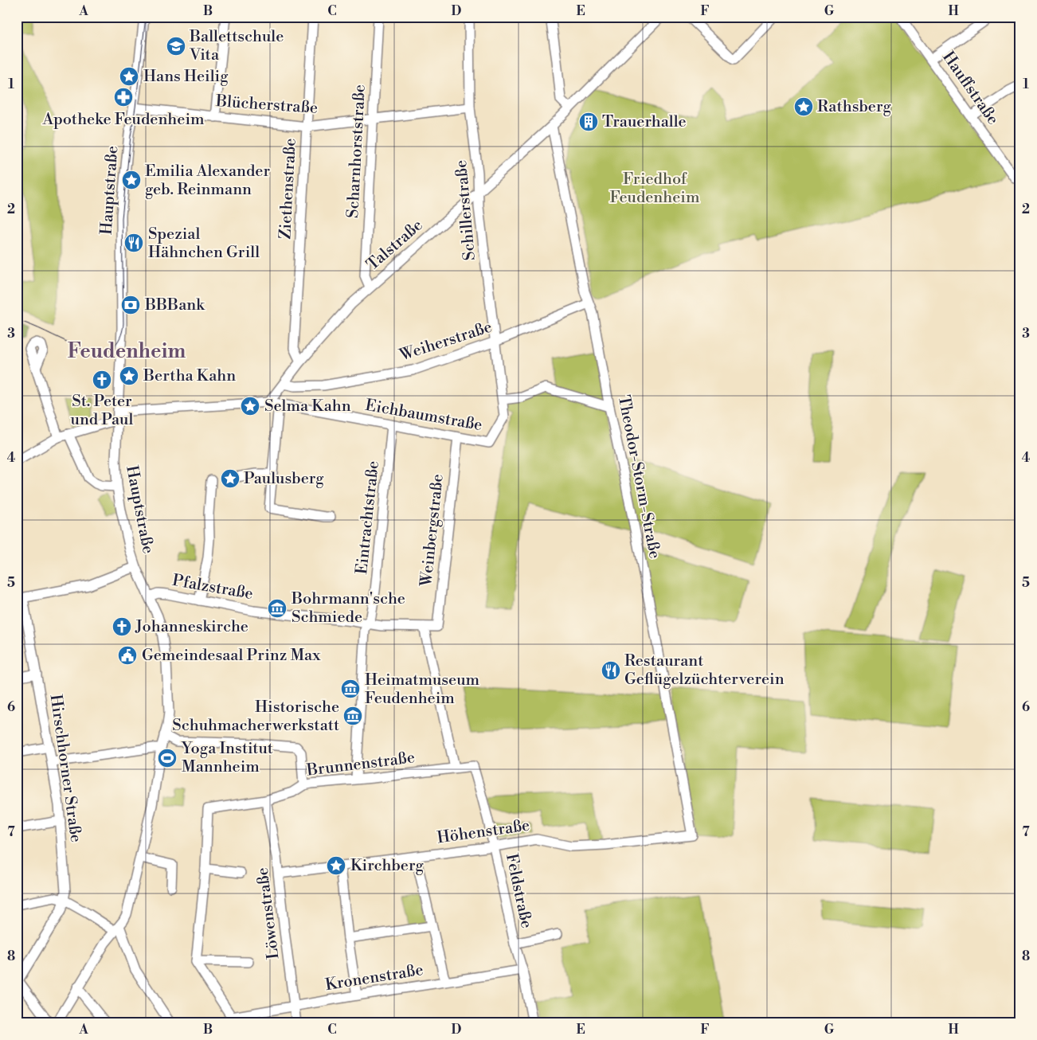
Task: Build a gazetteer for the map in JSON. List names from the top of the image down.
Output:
{
  "streets": {
    "street": [
      "Hauffstraße",
      "Blücherstraße",
      "Scharnhorststraße",
      "Ziethenstraße",
      "Hauptstraße",
      "Schillerstraße",
      "Talstraße",
      "Weiherstraße",
      "Eichbaumstraße",
      "Theodor-Storm-Straße",
      "Eintrachtstraße",
      "Weinbergstraße",
      "Pfalzstraße",
      "Brunnenstraße",
      "Hirschhorner Straße",
      "Höhenstraße",
      "Feldstraße",
      "Löwenstraße",
      "Kronenstraße"
    ]
  },
  "crossings": [
    ["Blücherstraße", "Scharnhorststraße"],
    ["Blücherstraße", "Ziethenstraße"],
    ["Blücherstraße", "Hauptstraße"],
    ["Blücherstraße", "Schillerstraße"],
    ["Scharnhorststraße", "Talstraße"],
    ["Ziethenstraße", "Talstraße"],
    ["Hauptstraße", "Pfalzstraße"],
    ["Schillerstraße", "Talstraße"],
    ["Schillerstraße", "Weiherstraße"],
    ["Schillerstraße", "Eichbaumstraße"],
    ["Talstraße", "Weiherstraße"],
    ["Talstraße", "Eichbaumstraße"],
    ["Talstraße", "Theodor-Storm-Straße"],
    ["Weiherstraße", "Theodor-Storm-Straße"],
    ["Eichbaumstraße", "Eintrachtstraße"],
    ["Eichbaumstraße", "Weinbergstraße"],
    ["Theodor-Storm-Straße", "Höhenstraße"],
    ["Eintrachtstraße", "Pfalzstraße"],
    ["Eintrachtstraße", "Brunnenstraße"],
    ["Weinbergstraße", "Pfalzstraße"],
    ["Brunnenstraße", "Feldstraße"],
    ["Brunnenstraße", "Löwenstraße"],
    ["Höhenstraße", "Feldstraße"],
    ["Höhenstraße", "Löwenstraße"],
    ["Feldstraße", "Kronenstraße"],
    ["Löwenstraße", "Kronenstraße"]
  ],
  "districts": ["Feudenheim"],
  "parks": ["Friedhof Feudenheim"],
  "places": {
    "school or university": ["Ballettschule Vita"],
    "place": [
      "Hans Heilig",
      "Rathsberg",
      "Emilia Alexander geb. Reinmann",
      "Bertha Kahn",
      "Selma Kahn",
      "Paulusberg",
      "Kirchberg"
    ],
    "pharmacy": ["Apotheke Feudenheim"],
    "building": ["Trauerhalle"],
    "restaurant": ["Spezial Hähnchen Grill", "Restaurant Geflügelzüchterverein"],
    "bank": ["BBBank"],
    "church": ["St. Peter und Paul", "Johanneskirche"],
    "museum": ["Bohrmann'sche Schmiede", "Heimatmuseum Feudenheim", "Historische Schuhmacherwerkstatt"],
    "public building": ["Gemeindesaal Prinz Max"],
    "sports": ["Yoga Institut Mannheim"]
  },
  "grid": {
    "columns": [
      "A",
      "B",
      "C",
      "D",
      "E",
      "F",
      "G",
      "H"
    ],
    "rows": [
      "1",
      "2",
      "3",
      "4",
      "5",
      "6",
      "7",
      "8"
    ]
  }
}
